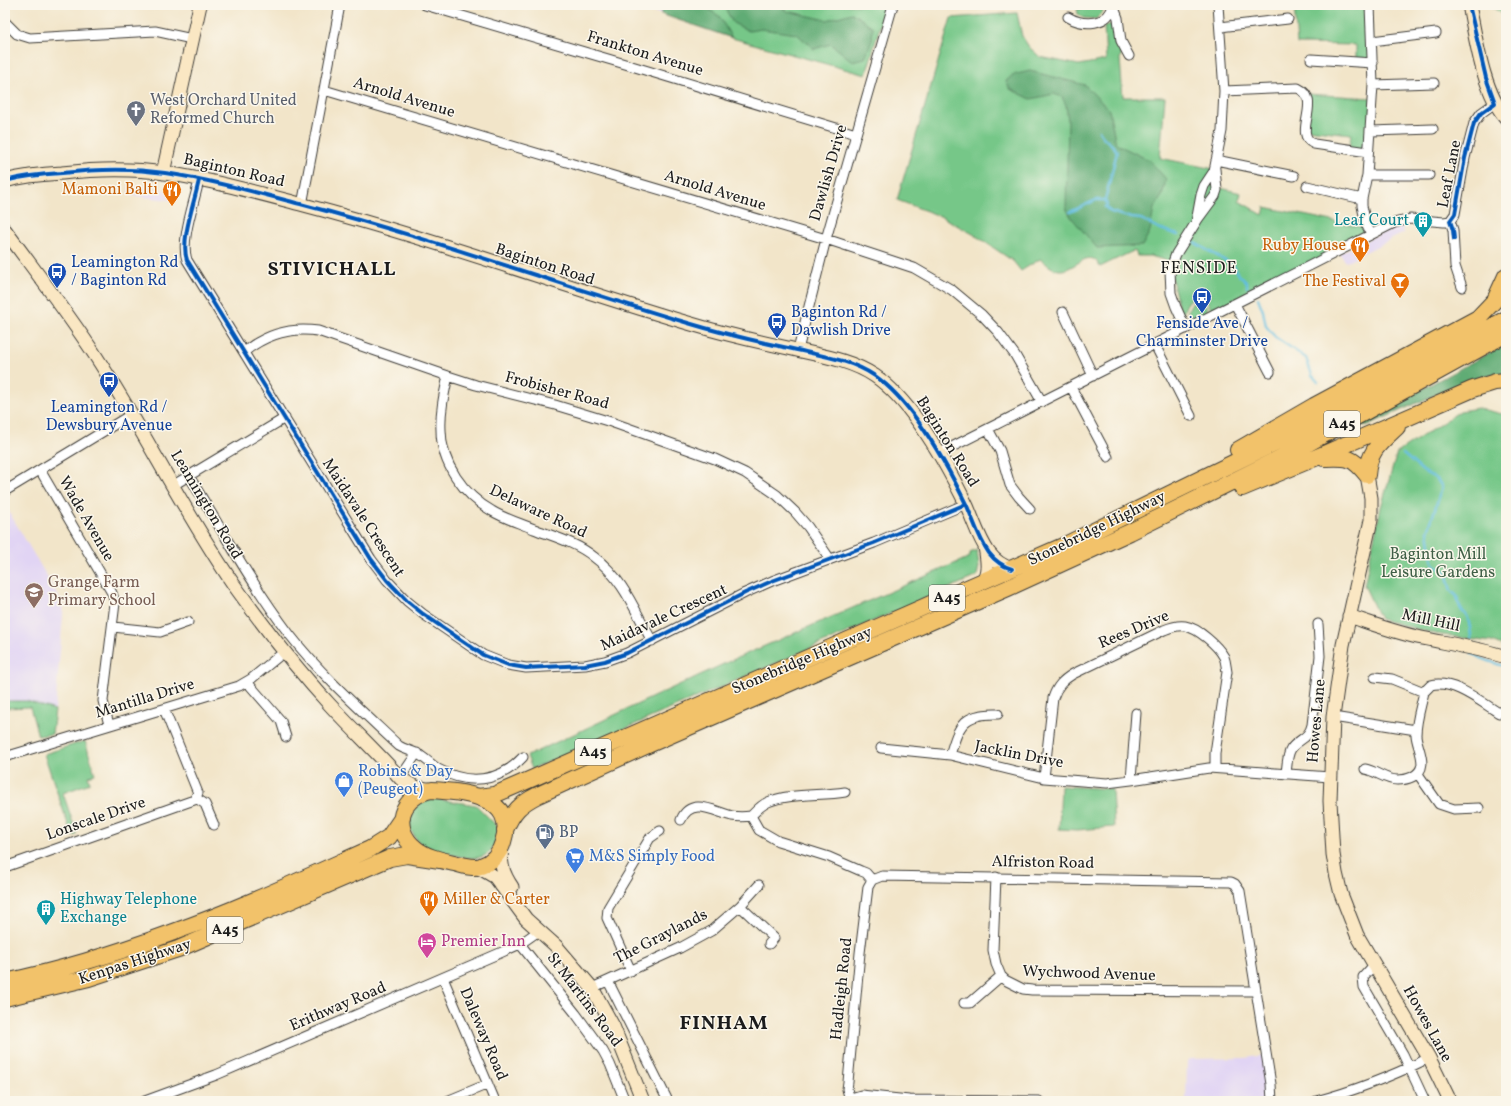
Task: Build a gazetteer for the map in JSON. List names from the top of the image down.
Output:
{
  "streets": {
    "highway": ["A45", "Stonebridge Highway", "Kenpas Highway"],
    "main road": [
      "Baginton Road",
      "Leamington Road",
      "Mill Hill",
      "Howes Lane",
      "St Martins Road"
    ],
    "street": [
      "Frankton Avenue",
      "Arnold Avenue",
      "Dawlish Drive",
      "Leaf Lane",
      "Frobisher Road",
      "Delaware Road",
      "Maidavale Crescent",
      "Wade Avenue",
      "Rees Drive",
      "Mantilla Drive",
      "Jacklin Drive",
      "Lonscale Drive",
      "Alfriston Road",
      "The Graylands",
      "Wychwood Avenue",
      "Hadleigh Road",
      "Erithway Road",
      "Daleway Road"
    ]
  },
  "crossings": [
    ["Frankton Avenue", "Dawlish Drive"],
    ["Arnold Avenue", "Dawlish Drive"],
    ["Baginton Road", "Dawlish Drive"],
    ["Baginton Road", "Maidavale Crescent"],
    ["Baginton Road", "Stonebridge Highway"],
    ["Frobisher Road", "Delaware Road"],
    ["Frobisher Road", "Maidavale Crescent"],
    ["A45", "Stonebridge Highway"],
    ["Leamington Road", "Stonebridge Highway"],
    ["Leamington Road", "Mantilla Drive"],
    ["Leamington Road", "Kenpas Highway"],
    ["Leamington Road", "St Martins Road"],
    ["Delaware Road", "Maidavale Crescent"],
    ["Wade Avenue", "Mantilla Drive"],
    ["Stonebridge Highway", "Kenpas Highway"],
    ["Stonebridge Highway", "St Martins Road"],
    ["Mill Hill", "Howes Lane"],
    ["Rees Drive", "Jacklin Drive"],
    ["Howes Lane", "Jacklin Drive"],
    ["Alfriston Road", "Wychwood Avenue"],
    ["Alfriston Road", "Hadleigh Road"],
    ["The Graylands", "St Martins Road"],
    ["Kenpas Highway", "St Martins Road"],
    ["St Martins Road", "Erithway Road"],
    ["Erithway Road", "Daleway Road"]
  ],
  "districts": ["FENSIDE", "STIVICHALL", "FINHAM"],
  "parks": ["Baginton Mill Leisure Gardens"],
  "places": {
    "church": ["West Orchard United Reformed Church"],
    "restaurant": ["Mamoni Balti", "Ruby House", "Miller & Carter"],
    "building": ["Leaf Court", "Highway Telephone Exchange"],
    "bus stop": [
      "Leamington Rd / Baginton Rd",
      "Fenside Ave / Charminster Drive",
      "Baginton Rd / Dawlish Drive",
      "Leamington Rd / Dewsbury Avenue"
    ],
    "bar": ["The Festival"],
    "school or university": ["Grange Farm Primary School"],
    "shop": ["Robins & Day (Peugeot)"],
    "fuel station": ["BP"],
    "supermarket": ["M&S Simply Food"],
    "hotel": ["Premier Inn"]
  }
}
